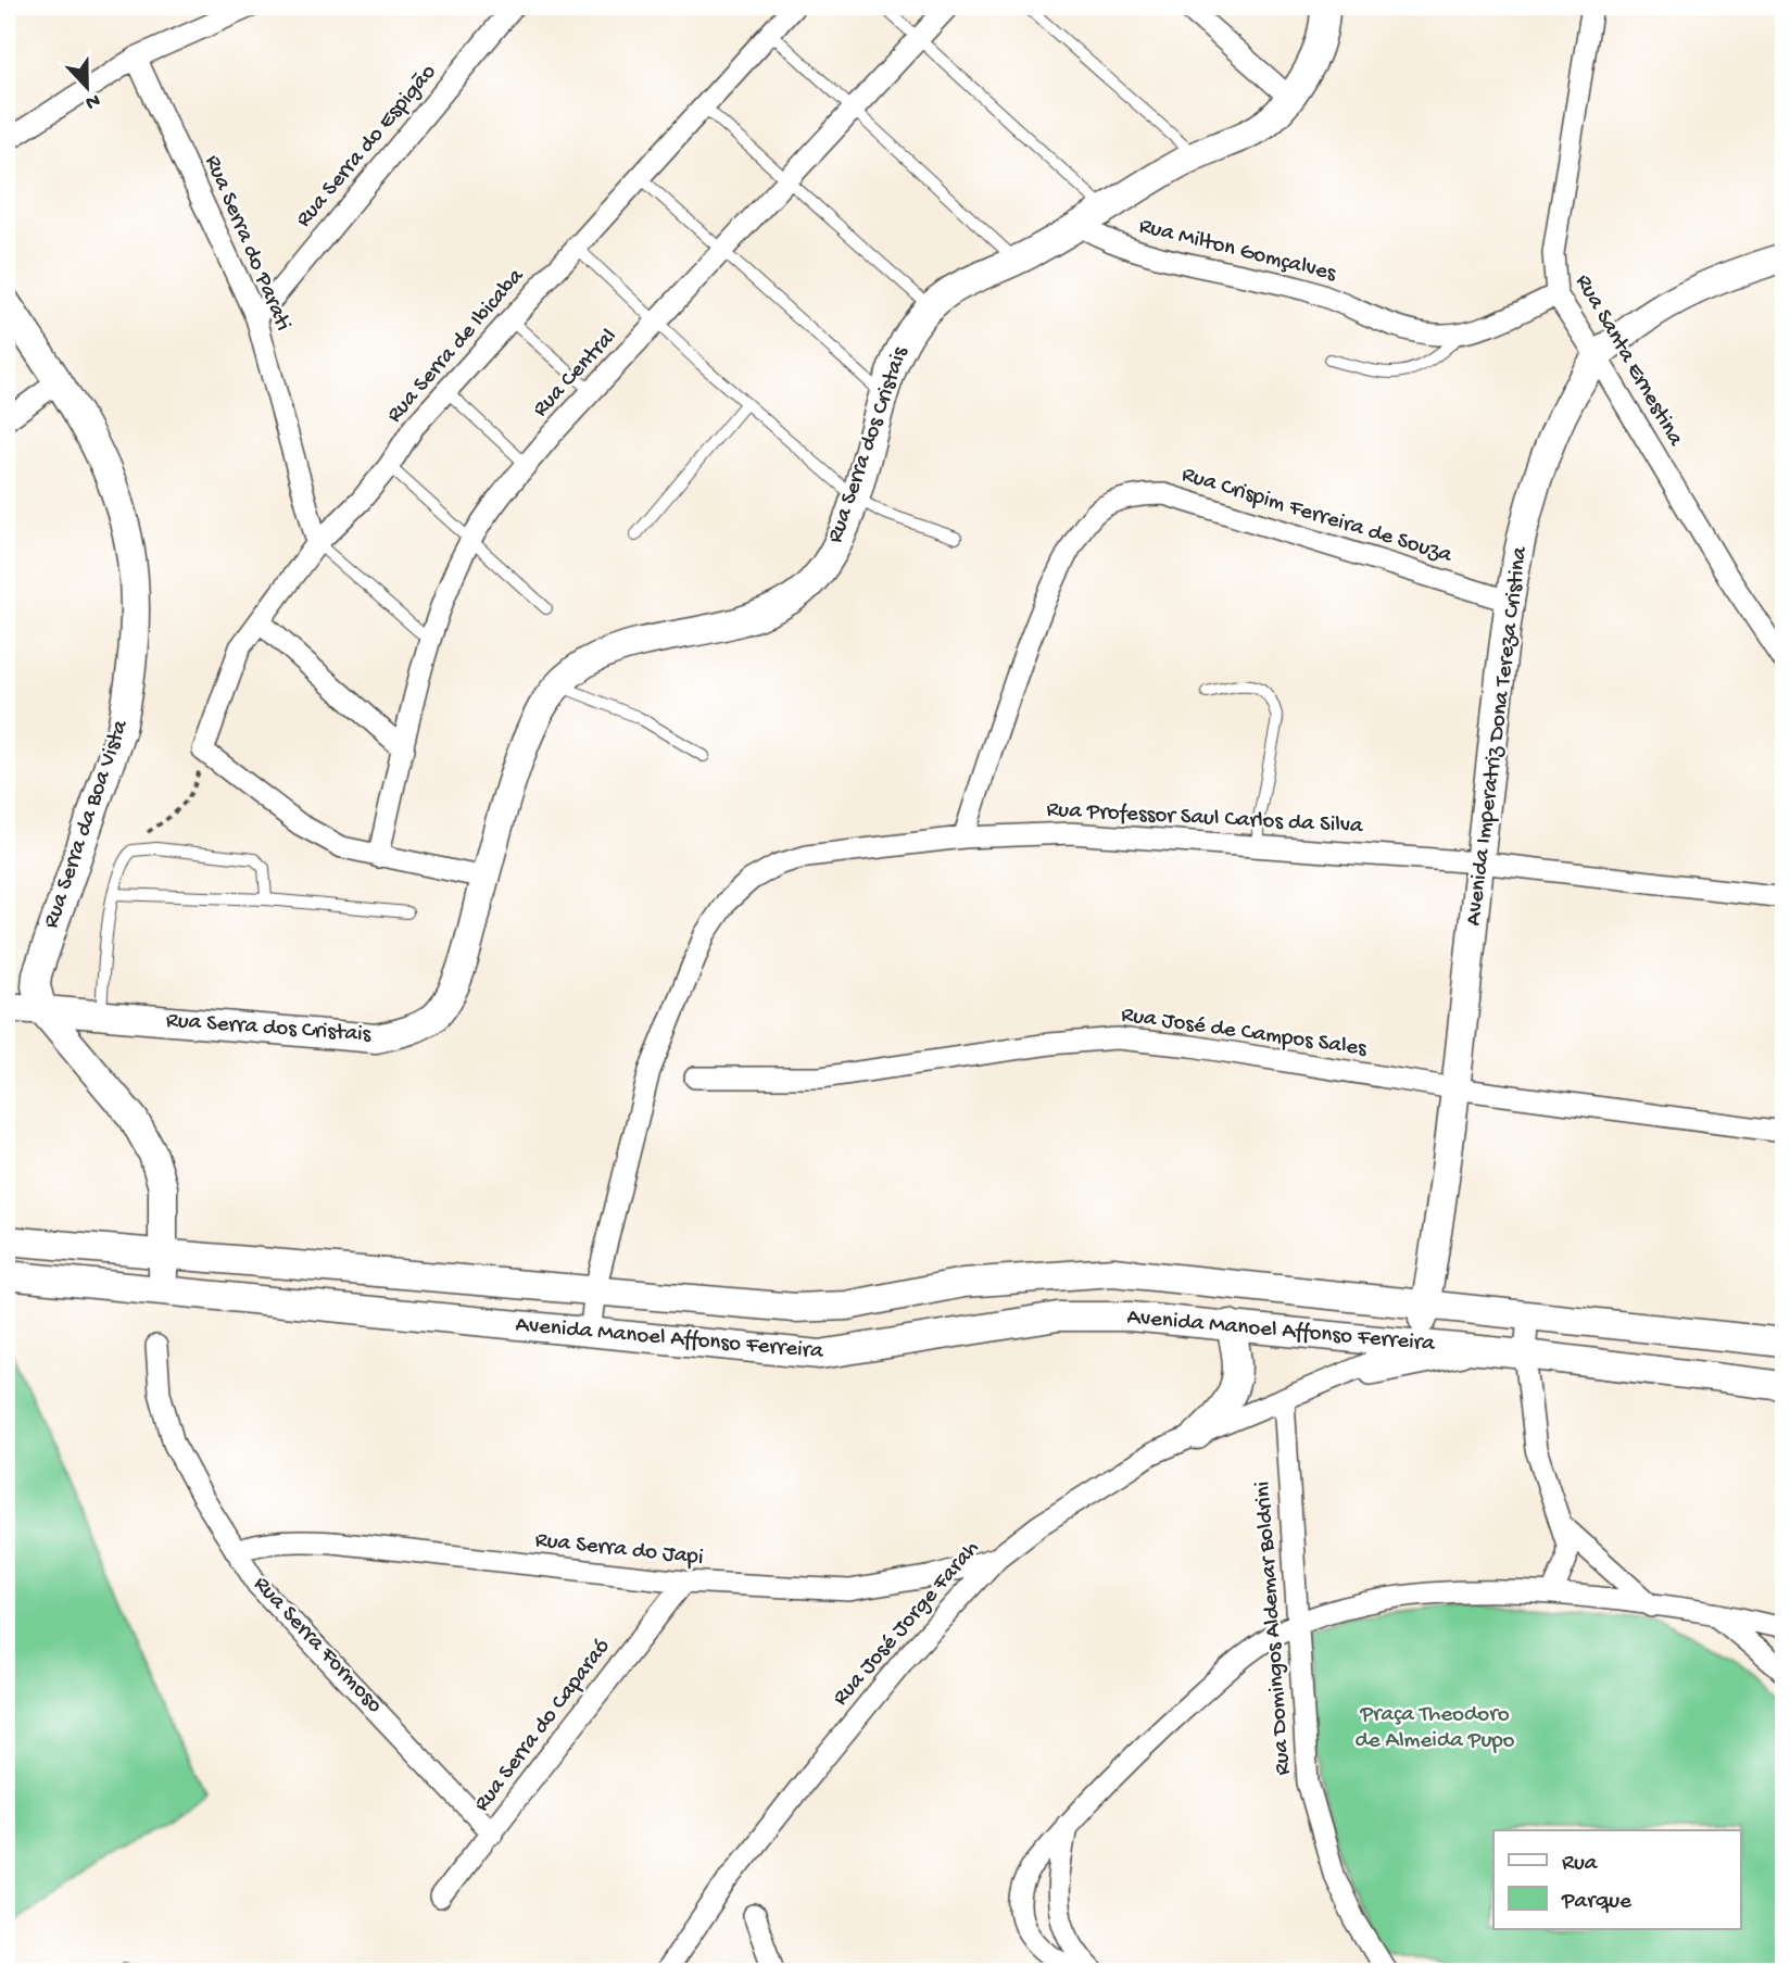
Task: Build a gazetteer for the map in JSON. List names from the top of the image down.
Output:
{
  "streets": {
    "main road": [
      "Rua Serra dos Cristais",
      "Avenida Imperatriz Dona Tereza Cristina",
      "Rua Serra da Boa Vista",
      "Avenida Manoel Affonso Ferreira"
    ],
    "street": [
      "Rua Serra do Espigão",
      "Rua Serra do Parati",
      "Rua Milton Gomçalves",
      "Rua Serra de Ibicaba",
      "Rua Santa Ernestina",
      "Rua Central",
      "Rua Crispim Ferreira de Souza",
      "Rua Professor Saul Carlos da Silva",
      "Rua José de Campos Sales",
      "Rua Serra do Japi",
      "Rua José Jorge Farah",
      "Rua Domingos Aldemar Boldrini",
      "Rua Serra Formoso",
      "Rua Serra do Caparaó"
    ]
  },
  "crossings": [
    ["Rua Serra do Espigão", "Rua Serra do Parati"],
    ["Rua Serra do Parati", "Rua Serra de Ibicaba"],
    ["Rua Milton Gomçalves", "Rua Santa Ernestina"],
    ["Rua Milton Gomçalves", "Rua Serra dos Cristais"],
    ["Rua Santa Ernestina", "Avenida Imperatriz Dona Tereza Cristina"],
    ["Rua Serra dos Cristais", "Rua Serra da Boa Vista"],
    ["Rua Crispim Ferreira de Souza", "Avenida Imperatriz Dona Tereza Cristina"],
    ["Rua Crispim Ferreira de Souza", "Rua Professor Saul Carlos da Silva"],
    ["Avenida Imperatriz Dona Tereza Cristina", "Rua Professor Saul Carlos da Silva"],
    ["Avenida Imperatriz Dona Tereza Cristina", "Rua José de Campos Sales"],
    ["Avenida Imperatriz Dona Tereza Cristina", "Avenida Manoel Affonso Ferreira"],
    ["Avenida Imperatriz Dona Tereza Cristina", "Rua José Jorge Farah"],
    ["Rua Professor Saul Carlos da Silva", "Avenida Manoel Affonso Ferreira"],
    ["Avenida Manoel Affonso Ferreira", "Rua José Jorge Farah"],
    ["Rua Serra do Japi", "Rua José Jorge Farah"],
    ["Rua Serra do Japi", "Rua Serra Formoso"],
    ["Rua Serra do Japi", "Rua Serra do Caparaó"],
    ["Rua José Jorge Farah", "Rua Domingos Aldemar Boldrini"],
    ["Rua Serra Formoso", "Rua Serra do Caparaó"]
  ],
  "parks": ["Praça Theodoro de Almeida Pupo"],
  "legend": ["Rua", "Parque"],
  "north": "bottom"
}
